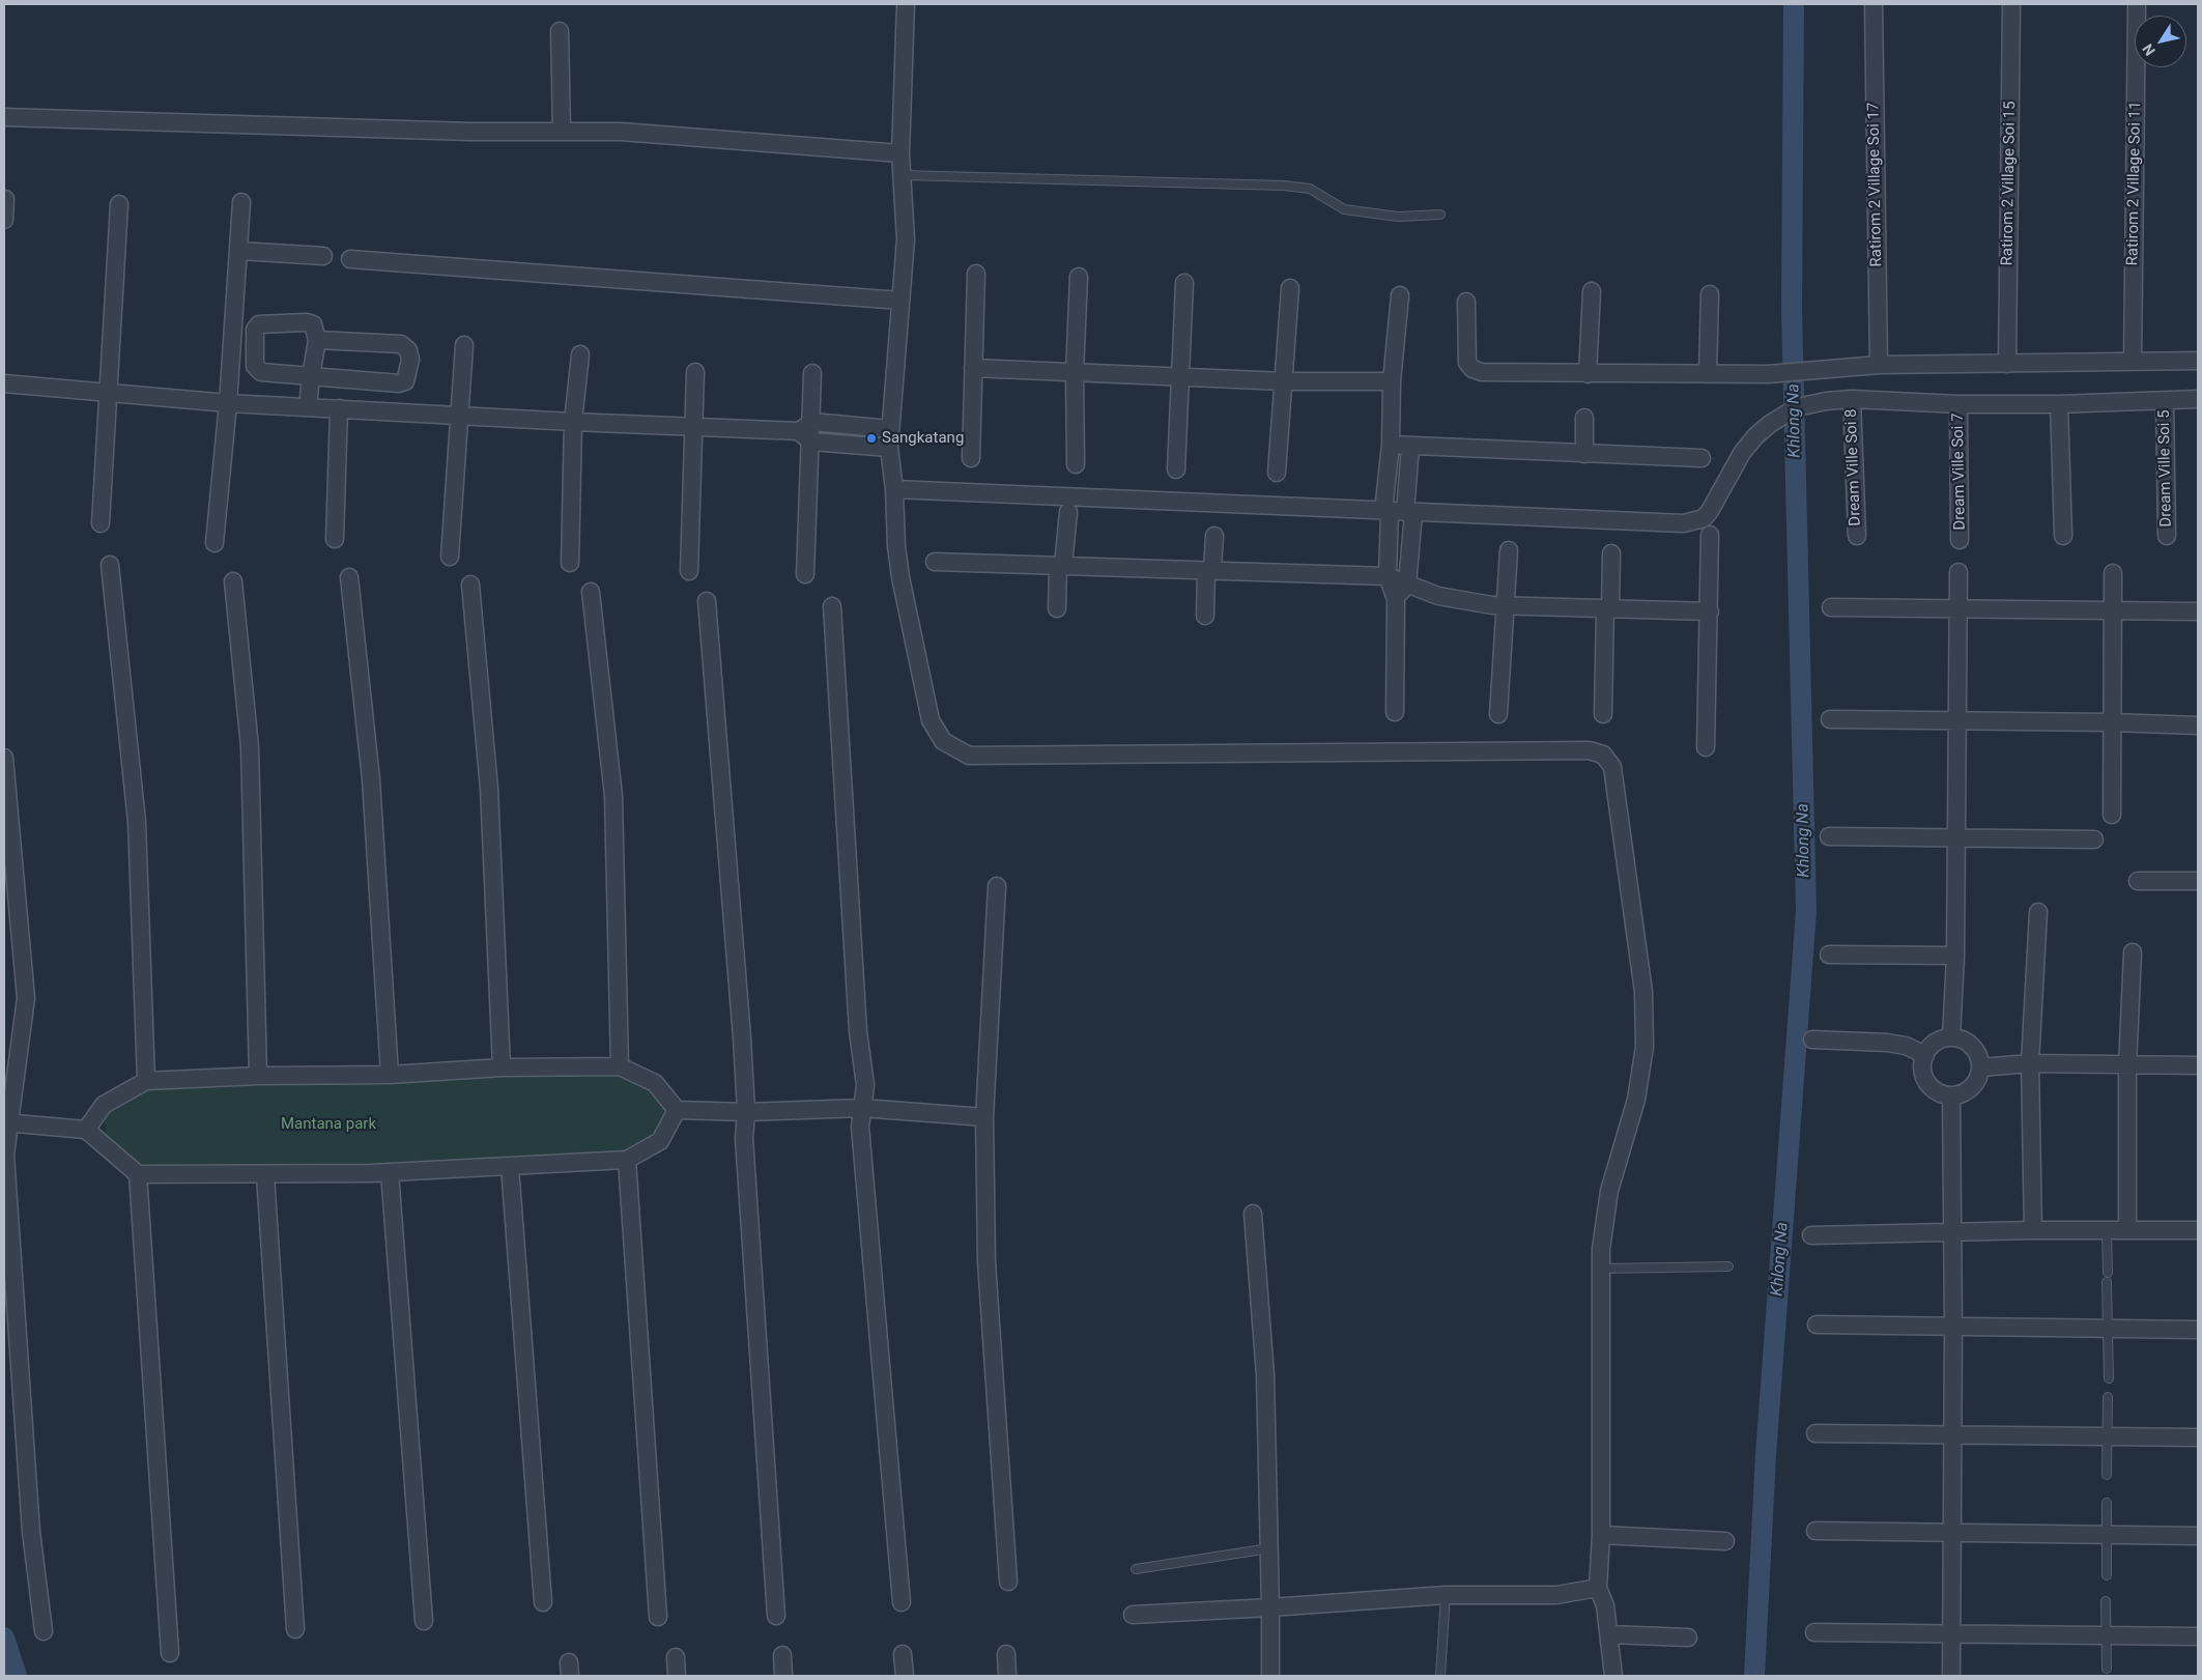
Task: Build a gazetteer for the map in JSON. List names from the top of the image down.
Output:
{
  "streets": {
    "street": [
      "Ratirom 2 Village Soi 15",
      "Ratirom 2 Village Soi 11",
      "Ratirom 2 Village Soi 17",
      "Dream Ville Soi 8",
      "Dream Ville Soi 5",
      "Dream Ville Soi 7"
    ]
  },
  "water": ["Khlong Na"],
  "parks": ["Mantana park"],
  "places": ["Sangkatang"],
  "north": "bottom left"
}
